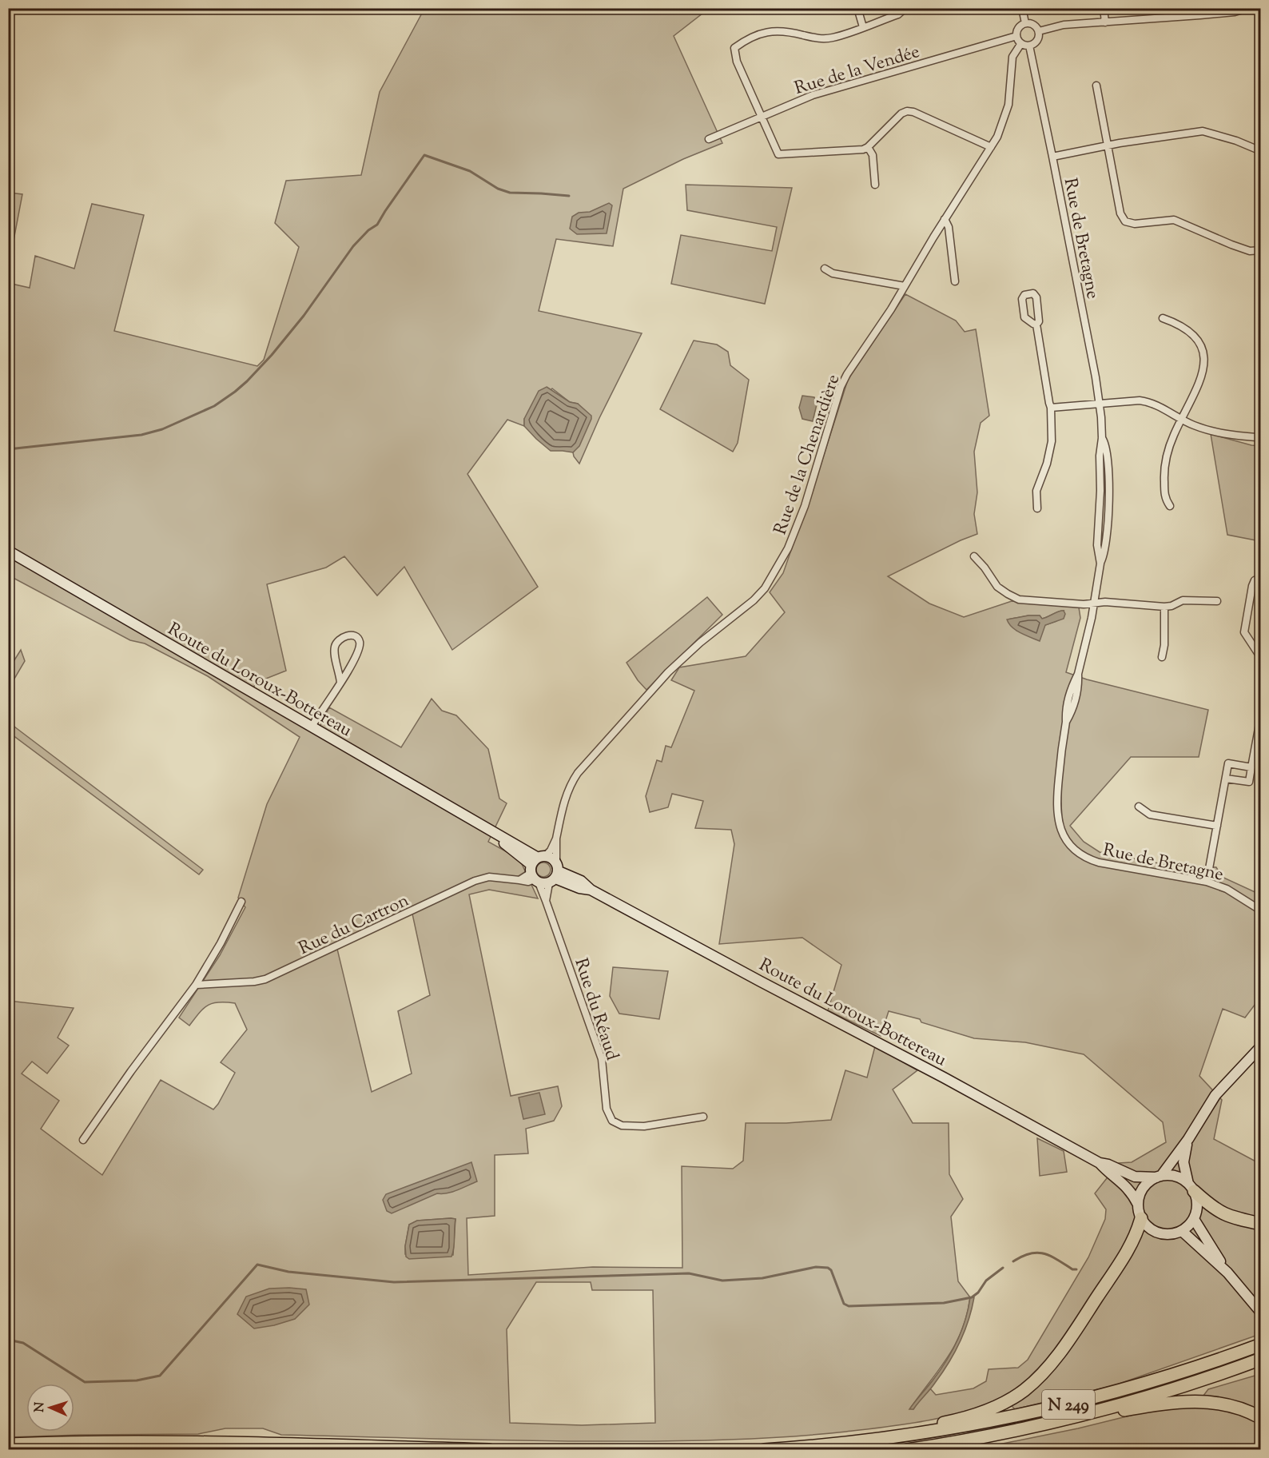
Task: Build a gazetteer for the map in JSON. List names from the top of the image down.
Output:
{
  "streets": {
    "highway": ["N 249"],
    "main road": ["Route du Loroux-Bottereau"],
    "street": [
      "Rue de la Vendée",
      "Rue de Bretagne",
      "Rue de la Chenardière",
      "Rue du Cartron",
      "Rue du Réaud"
    ]
  },
  "crossings": [
    ["Rue de la Vendée", "Rue de Bretagne"],
    ["Rue de la Vendée", "Rue de la Chenardière"],
    ["Rue de Bretagne", "Rue de la Chenardière"],
    ["Rue de la Chenardière", "Route du Loroux-Bottereau"],
    ["Rue de la Chenardière", "Rue du Cartron"],
    ["Rue de la Chenardière", "Rue du Réaud"],
    ["Route du Loroux-Bottereau", "Rue du Cartron"],
    ["Route du Loroux-Bottereau", "Rue du Réaud"],
    ["Rue du Cartron", "Rue du Réaud"]
  ],
  "north": "left"
}
